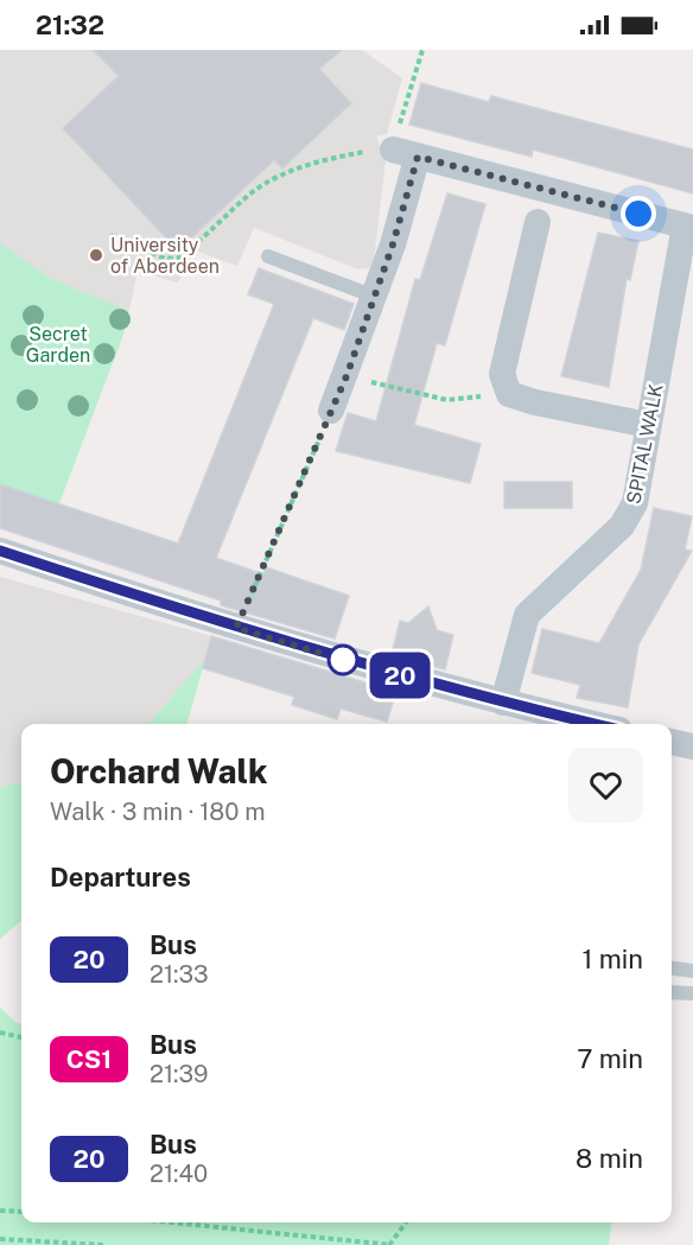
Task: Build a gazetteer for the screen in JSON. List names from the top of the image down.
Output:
{
  "streets": {
    "street": ["SPITAL WALK"]
  },
  "parks": ["Secret Garden"],
  "places": ["University of Aberdeen"],
  "lines": ["bus line 20"],
  "page": {
    "status": "21:32",
    "on_map": "20",
    "heading": [
      ["Orchard Walk", "Walk · 3 min · 180 m"],
      "Departures"
    ],
    "list": [
      {
        "mark": "20",
        "name": "Bus",
        "note": "21:33",
        "value": "1 min"
      },
      {
        "mark": "CS1",
        "name": "Bus",
        "note": "21:39",
        "value": "7 min"
      },
      {
        "mark": "20",
        "name": "Bus",
        "note": "21:40",
        "value": "8 min"
      }
    ]
  }
}
